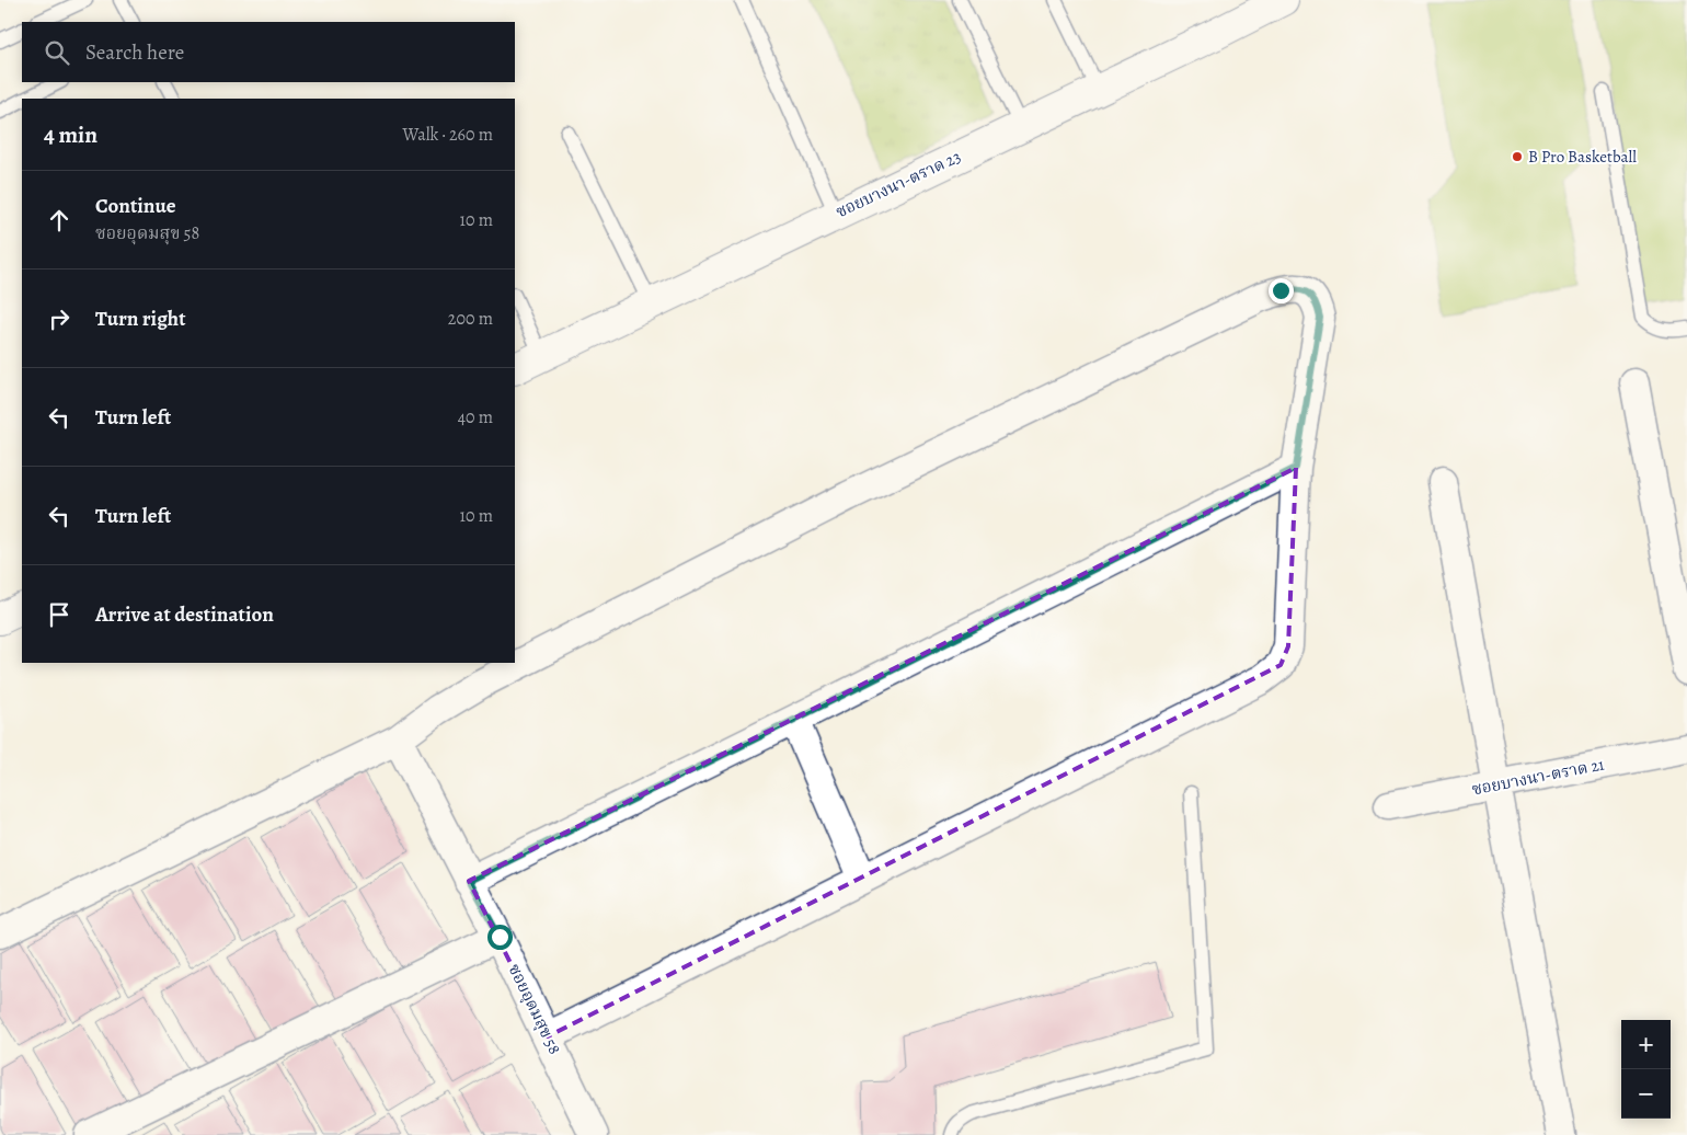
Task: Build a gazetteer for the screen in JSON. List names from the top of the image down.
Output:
{
  "streets": {
    "street": ["ซอยบางนา-ตราด 23", "ซอยบางนา-ตราด 21", "ซอยอุดมสุข 58"]
  },
  "places": ["B Pro Basketball"],
  "page": {
    "search": "Search here",
    "heading": ["4 min", "Walk · 260 m"],
    "list": [
      ["Continue", "ซอยอุดมสุข 58", "10 m"],
      ["Turn right", "200 m"],
      ["Turn left", "40 m"],
      ["Turn left", "10 m"],
      "Arrive at destination"
    ],
    "map_buttons": ["+", "−"]
  }
}
